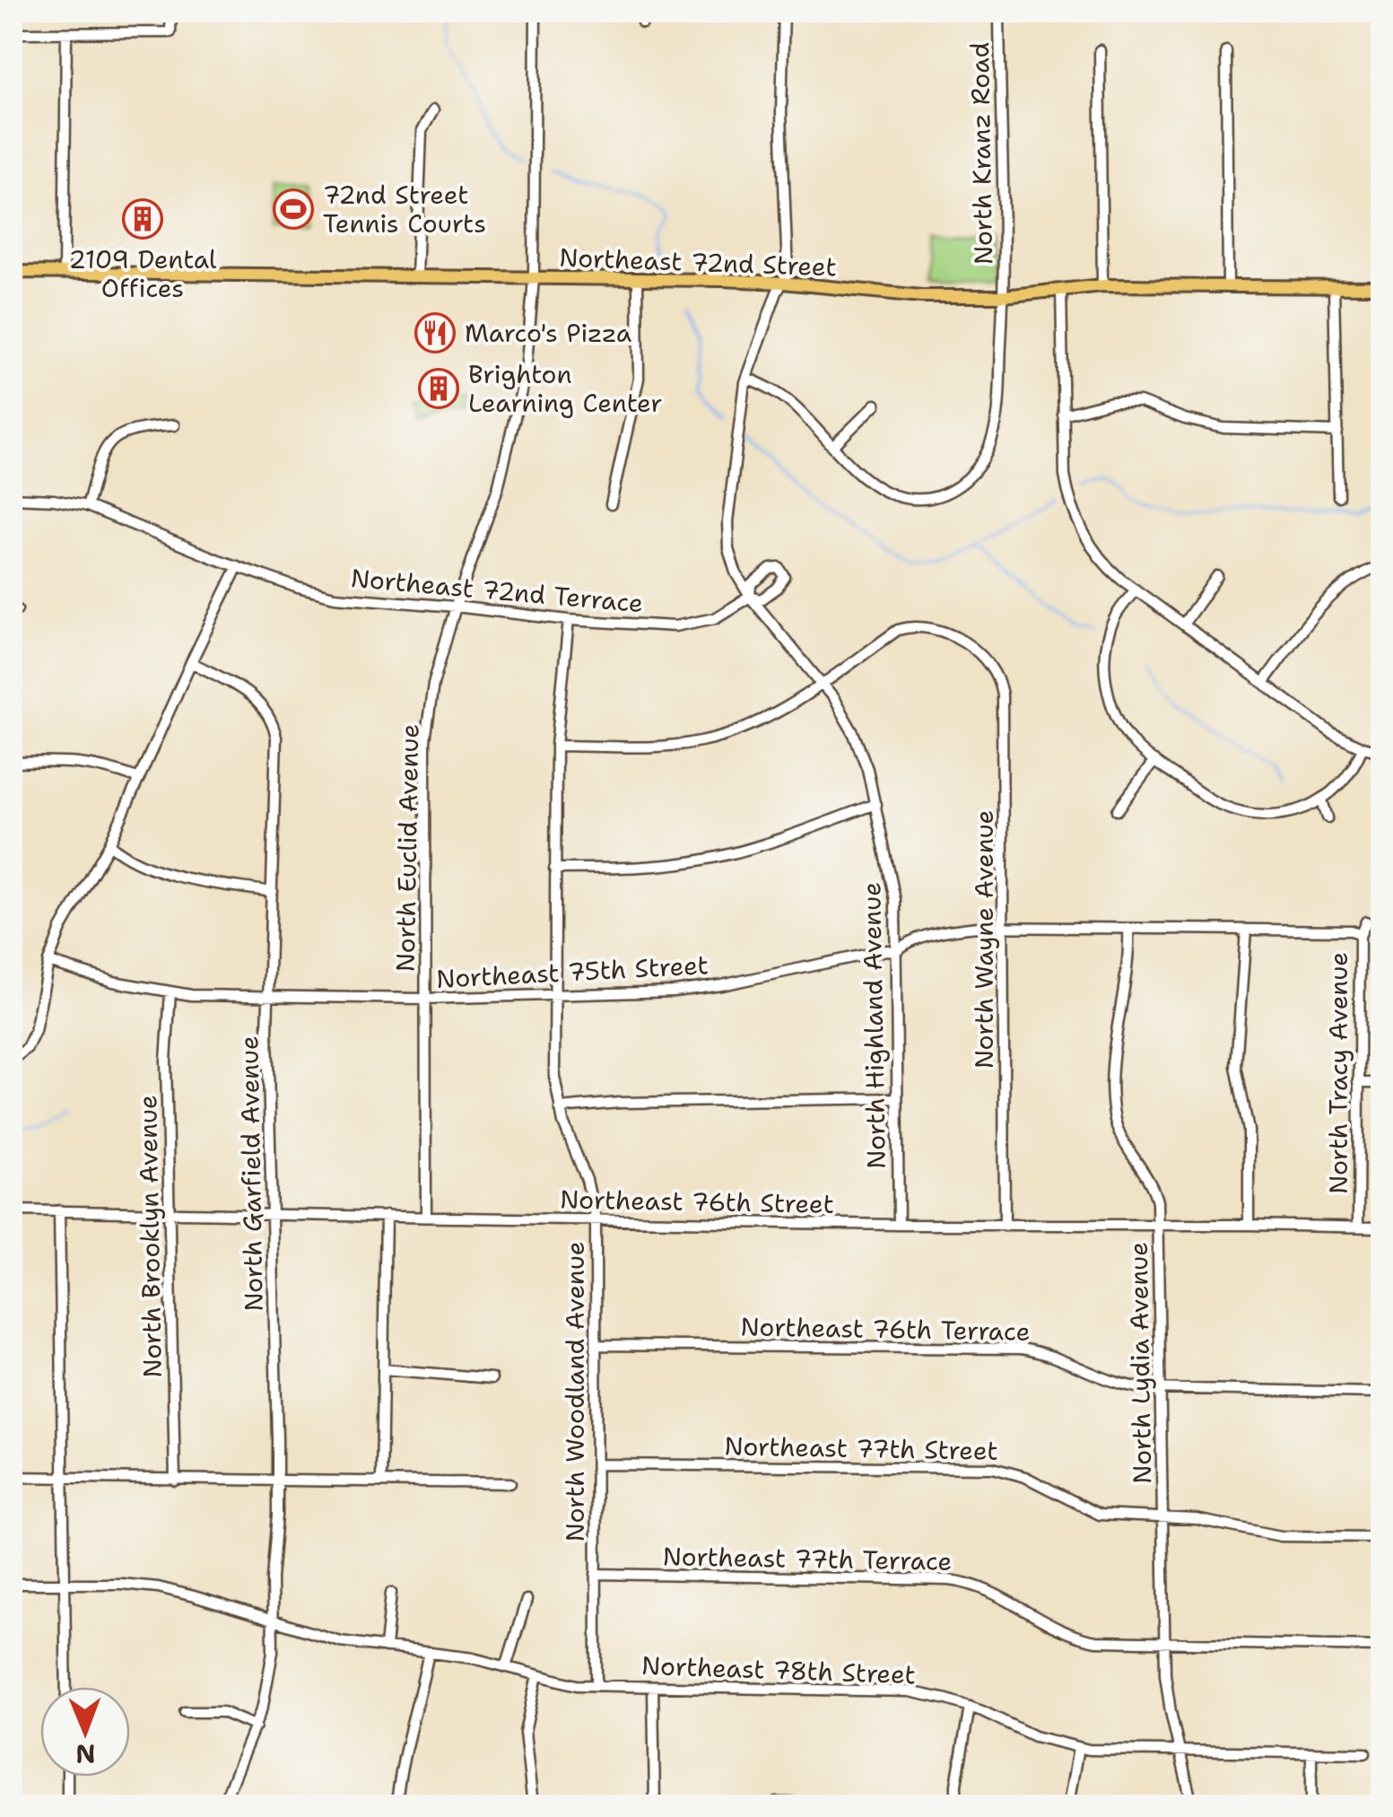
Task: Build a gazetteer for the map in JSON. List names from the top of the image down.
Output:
{
  "streets": {
    "main road": ["Northeast 72nd Street"],
    "street": [
      "North Kranz Road",
      "Northeast 72nd Terrace",
      "North Euclid Avenue",
      "North Wayne Avenue",
      "Northeast 75th Street",
      "North Highland Avenue",
      "North Tracy Avenue",
      "North Garfield Avenue",
      "Northeast 76th Street",
      "North Brooklyn Avenue",
      "Northeast 76th Terrace",
      "North Lydia Avenue",
      "North Woodland Avenue",
      "Northeast 77th Street",
      "Northeast 77th Terrace",
      "Northeast 78th Street"
    ]
  },
  "crossings": [
    ["North Kranz Road", "Northeast 72nd Street"],
    ["North Kranz Road", "North Highland Avenue"],
    ["Northeast 72nd Street", "North Euclid Avenue"],
    ["Northeast 72nd Street", "North Highland Avenue"],
    ["Northeast 72nd Terrace", "North Euclid Avenue"],
    ["Northeast 72nd Terrace", "North Highland Avenue"],
    ["Northeast 72nd Terrace", "North Woodland Avenue"],
    ["North Euclid Avenue", "Northeast 75th Street"],
    ["North Euclid Avenue", "Northeast 76th Street"],
    ["North Wayne Avenue", "Northeast 75th Street"],
    ["North Wayne Avenue", "North Highland Avenue"],
    ["North Wayne Avenue", "Northeast 76th Street"],
    ["Northeast 75th Street", "North Highland Avenue"],
    ["Northeast 75th Street", "North Tracy Avenue"],
    ["Northeast 75th Street", "North Garfield Avenue"],
    ["Northeast 75th Street", "North Brooklyn Avenue"],
    ["Northeast 75th Street", "North Lydia Avenue"],
    ["Northeast 75th Street", "North Woodland Avenue"],
    ["North Highland Avenue", "Northeast 76th Street"],
    ["North Tracy Avenue", "Northeast 76th Street"],
    ["North Garfield Avenue", "Northeast 76th Street"],
    ["North Garfield Avenue", "Northeast 78th Street"],
    ["Northeast 76th Street", "North Brooklyn Avenue"],
    ["Northeast 76th Street", "North Lydia Avenue"],
    ["Northeast 76th Street", "North Woodland Avenue"],
    ["Northeast 76th Terrace", "North Lydia Avenue"],
    ["Northeast 76th Terrace", "North Woodland Avenue"],
    ["North Lydia Avenue", "Northeast 77th Street"],
    ["North Lydia Avenue", "Northeast 77th Terrace"],
    ["North Lydia Avenue", "Northeast 78th Street"],
    ["North Woodland Avenue", "Northeast 77th Street"],
    ["North Woodland Avenue", "Northeast 77th Terrace"],
    ["North Woodland Avenue", "Northeast 78th Street"]
  ],
  "places": {
    "sports": ["72nd Street Tennis Courts"],
    "building": ["2109 Dental Offices", "Brighton Learning Center"],
    "restaurant": ["Marco's Pizza"]
  },
  "north": "bottom"
}
